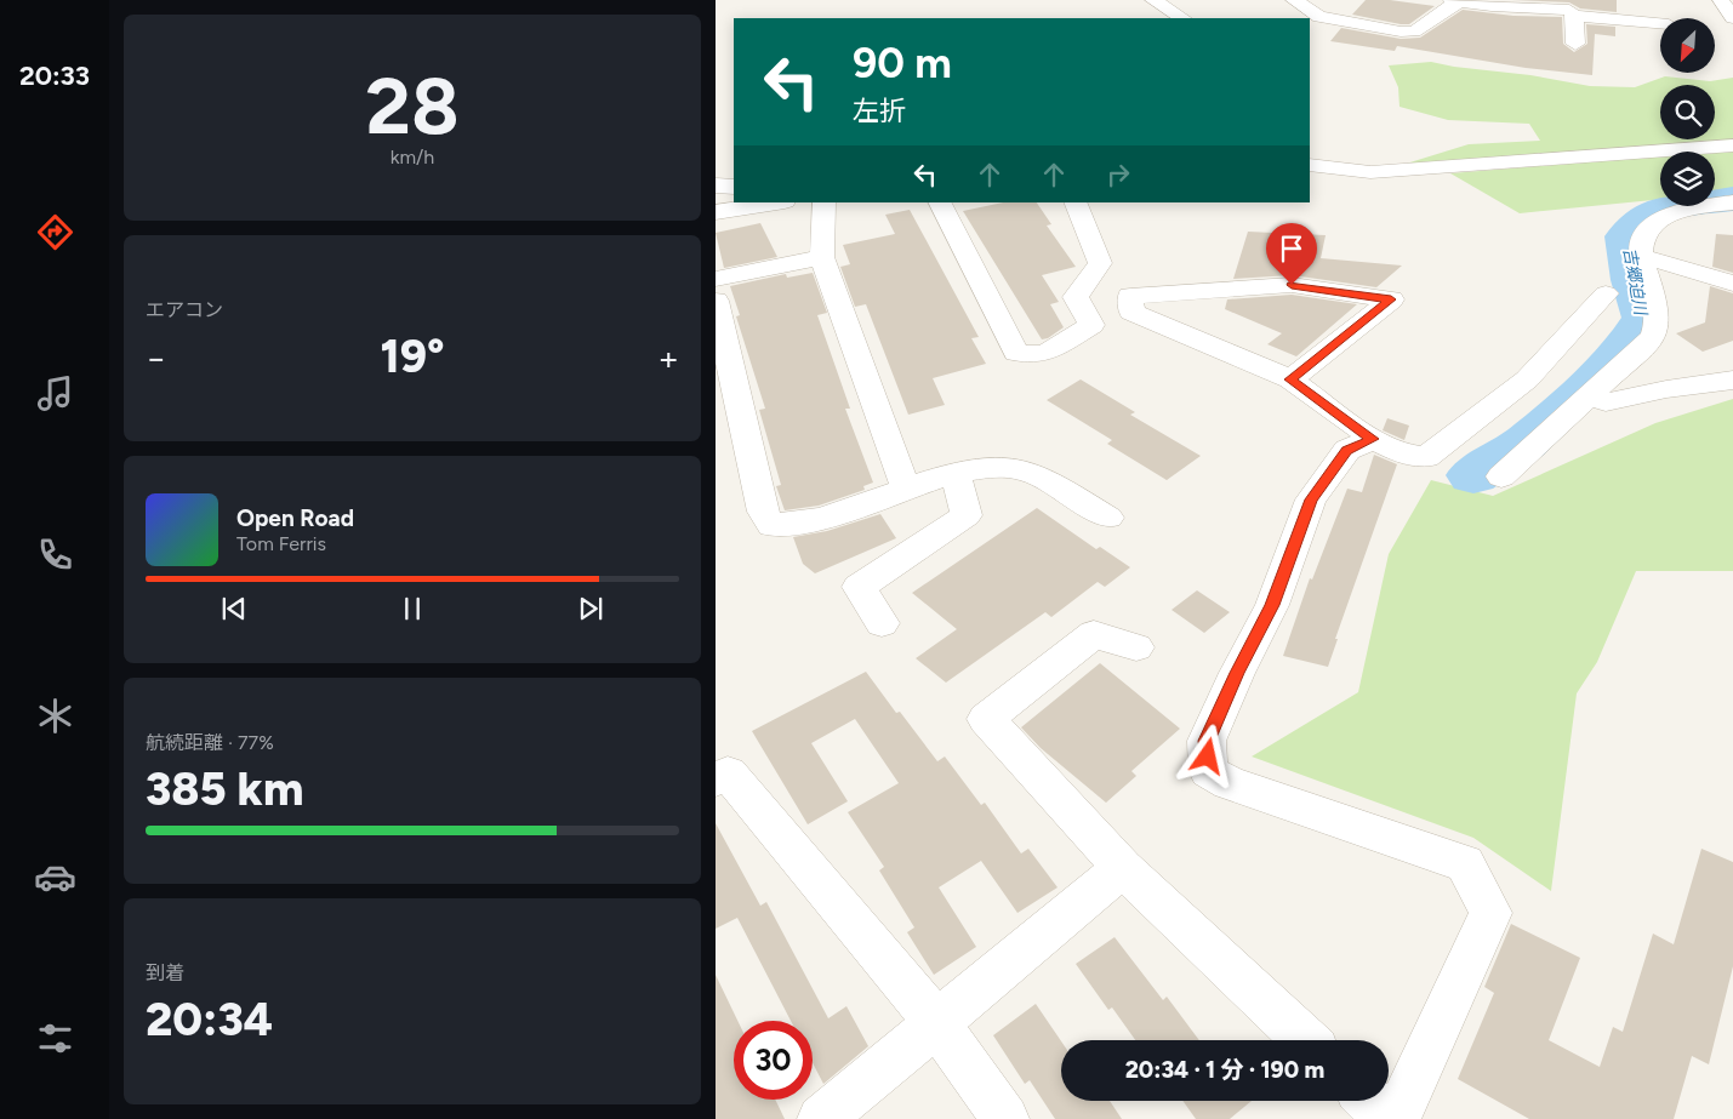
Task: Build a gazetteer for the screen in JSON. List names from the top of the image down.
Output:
{
  "water": ["吉郷迫川"],
  "north": "bottom left",
  "page": {
    "tabs": "20:33",
    "tile": [
      ["28", "km/h"],
      "エアコン",
      ["航続距離 · 77%", "385 km"],
      ["到着", "20:34"]
    ],
    "turn": ["90 m", "左折"],
    "heat": ["−", "19°", "+"],
    "song": ["Open Road", "Tom Ferris"],
    "limit": "30",
    "trip": "20:34 · 1 分 · 190 m"
  }
}
